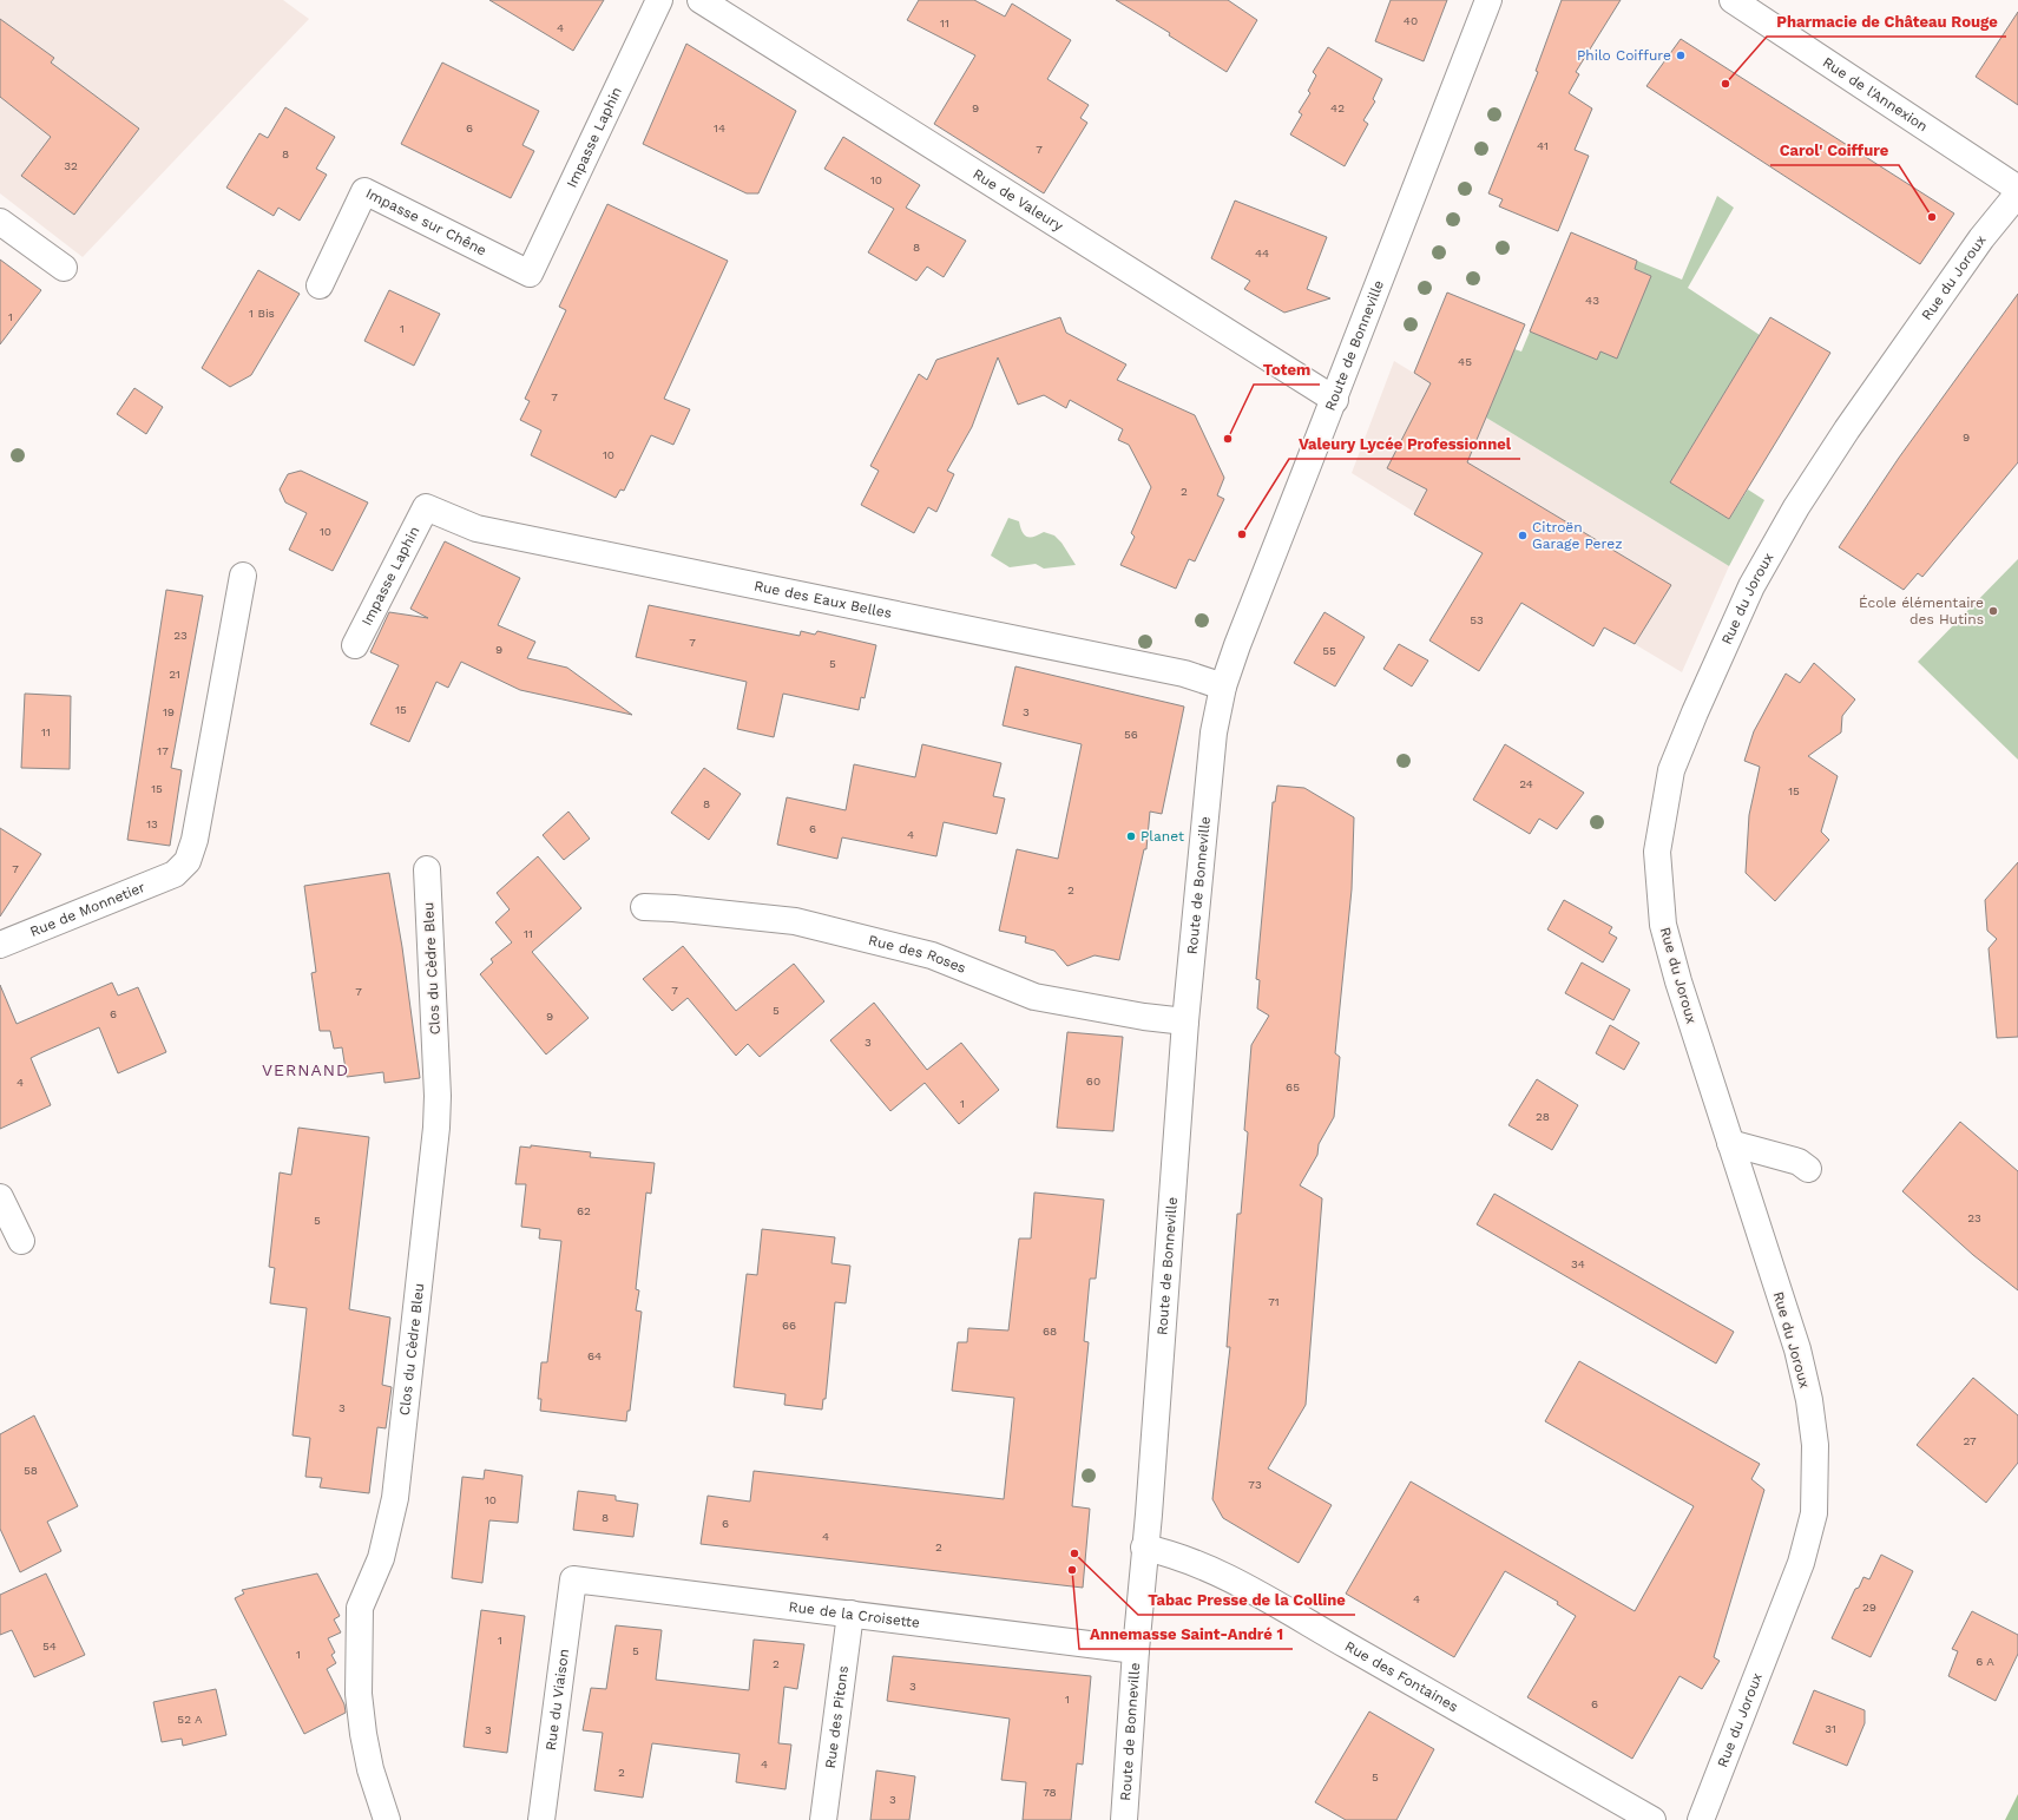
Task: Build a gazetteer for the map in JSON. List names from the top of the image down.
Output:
{
  "streets": {
    "street": [
      "Rue de l'Annexion",
      "Impasse Laphin",
      "Rue de Valeury",
      "Impasse sur Chêne",
      "Rue du Joroux",
      "Route de Bonneville",
      "Rue des Eaux Belles",
      "Rue de Monnetier",
      "Rue des Roses",
      "Clos du Cèdre Bleu",
      "Rue de la Croisette",
      "Rue des Fontaines",
      "Rue du Viaison",
      "Rue des Pitons"
    ]
  },
  "crossings": [
    ["Impasse Laphin", "Impasse sur Chêne"],
    ["Impasse Laphin", "Rue des Eaux Belles"],
    ["Rue de Valeury", "Route de Bonneville"],
    ["Route de Bonneville", "Rue des Eaux Belles"],
    ["Route de Bonneville", "Rue des Roses"],
    ["Route de Bonneville", "Rue de la Croisette"],
    ["Route de Bonneville", "Rue des Fontaines"],
    ["Rue de la Croisette", "Rue du Viaison"],
    ["Rue de la Croisette", "Rue des Pitons"]
  ],
  "districts": ["VERNAND"],
  "places": [
    "Philo Coiffure",
    "Pharmacie de Château Rouge",
    "Carol' Coiffure",
    "Totem",
    "Valeury Lycée Professionnel",
    "Citroën Garage Perez",
    "École élémentaire des Hutins",
    "Planet",
    "Tabac Presse de la Colline",
    "Annemasse Saint-André 1"
  ],
  "house_numbers": [
    "40",
    "11",
    "4",
    "9",
    "42",
    "6",
    "14",
    "41",
    "7",
    "8",
    "32",
    "10",
    "8",
    "44",
    "43",
    "1 Bis",
    "1",
    "1",
    "45",
    "7",
    "9",
    "10",
    "2",
    "10",
    "53",
    "23",
    "7",
    "9",
    "55",
    "5",
    "21",
    "15",
    "19",
    "3",
    "11",
    "56",
    "17",
    "24",
    "15",
    "15",
    "8",
    "13",
    "6",
    "4",
    "7",
    "2",
    "11",
    "7",
    "7",
    "5",
    "6",
    "9",
    "3",
    "60",
    "4",
    "65",
    "1",
    "28",
    "62",
    "23",
    "5",
    "34",
    "71",
    "66",
    "68",
    "64",
    "3",
    "27",
    "58",
    "73",
    "10",
    "8",
    "6",
    "4",
    "2",
    "4",
    "29",
    "1",
    "54",
    "5",
    "1",
    "6 A",
    "2",
    "3",
    "1",
    "6",
    "52 A",
    "31",
    "3",
    "4",
    "2",
    "5",
    "78",
    "3"
  ]
}
